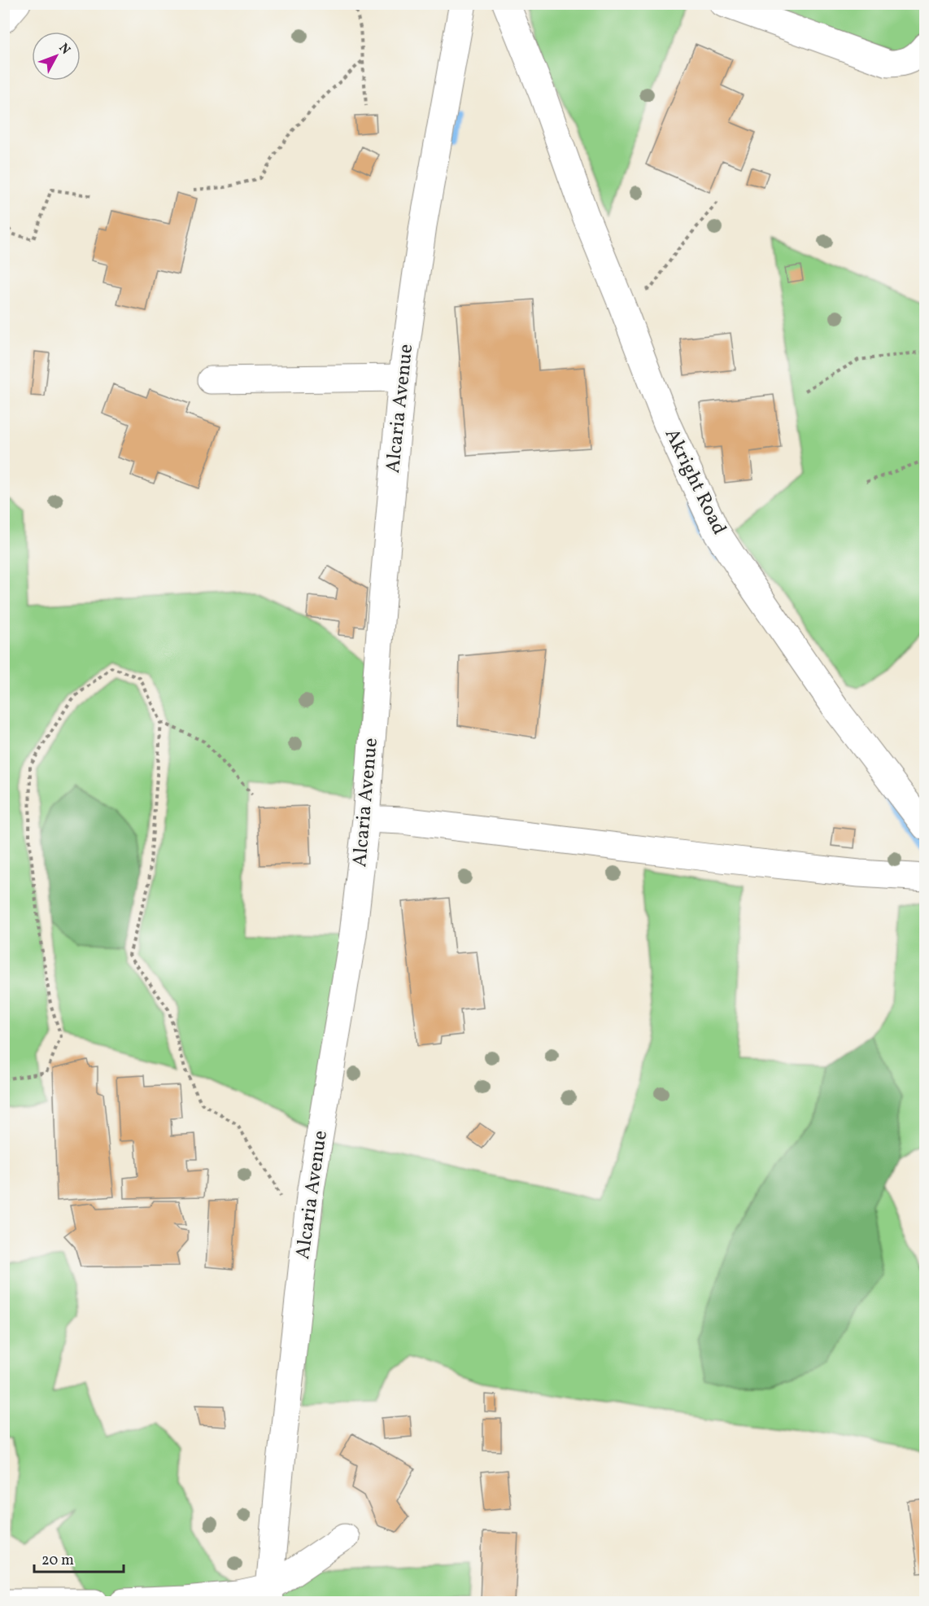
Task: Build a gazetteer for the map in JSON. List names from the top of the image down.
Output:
{
  "streets": {
    "street": ["Alcaria Avenue", "Akright Road"]
  },
  "scale_bar": "20 m",
  "north": "top right"
}
